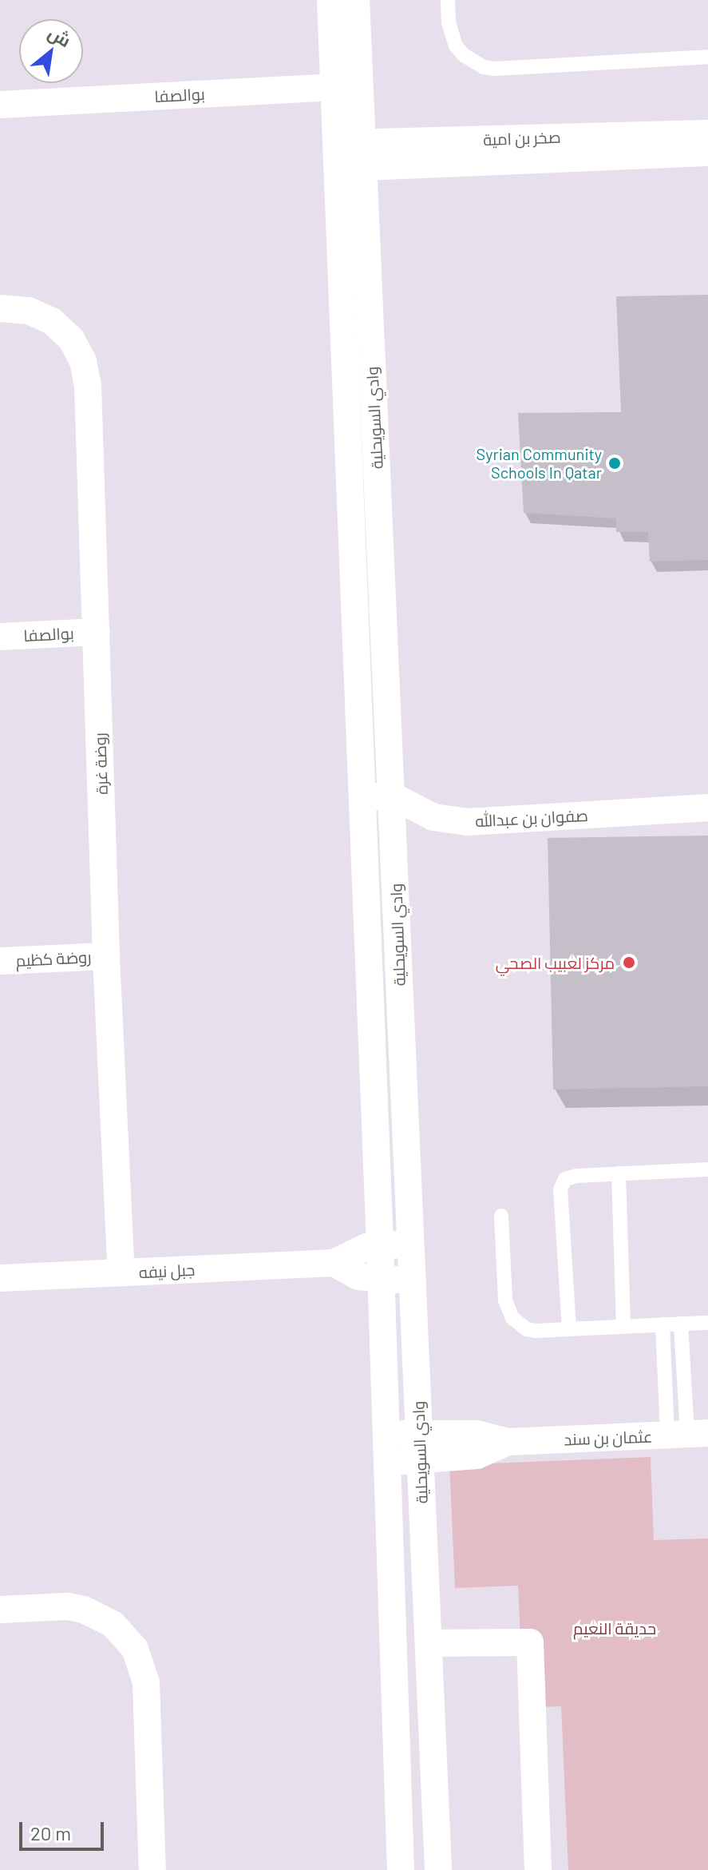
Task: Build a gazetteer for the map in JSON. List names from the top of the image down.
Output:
{
  "streets": {
    "street": [
      "بوالصفا",
      "صخر بن امية",
      "وادي السويحلية",
      "روضة غرة",
      "صفوان بن عبدالله",
      "روضة كظيم",
      "جبل نيفه",
      "عثمان بن سند"
    ]
  },
  "crossings": [
    ["بوالصفا", "وادي السويحلية"],
    ["بوالصفا", "روضة غرة"],
    ["صخر بن امية", "وادي السويحلية"],
    ["وادي السويحلية", "صفوان بن عبدالله"],
    ["وادي السويحلية", "جبل نيفه"],
    ["وادي السويحلية", "عثمان بن سند"],
    ["روضة غرة", "روضة كظيم"],
    ["روضة غرة", "جبل نيفه"]
  ],
  "parks": ["حديقة النعيم"],
  "places": ["Syrian Community Schools In Qatar", "مركز لعبيب الصحي"],
  "scale_bar": "20 m",
  "north": "top right"
}
